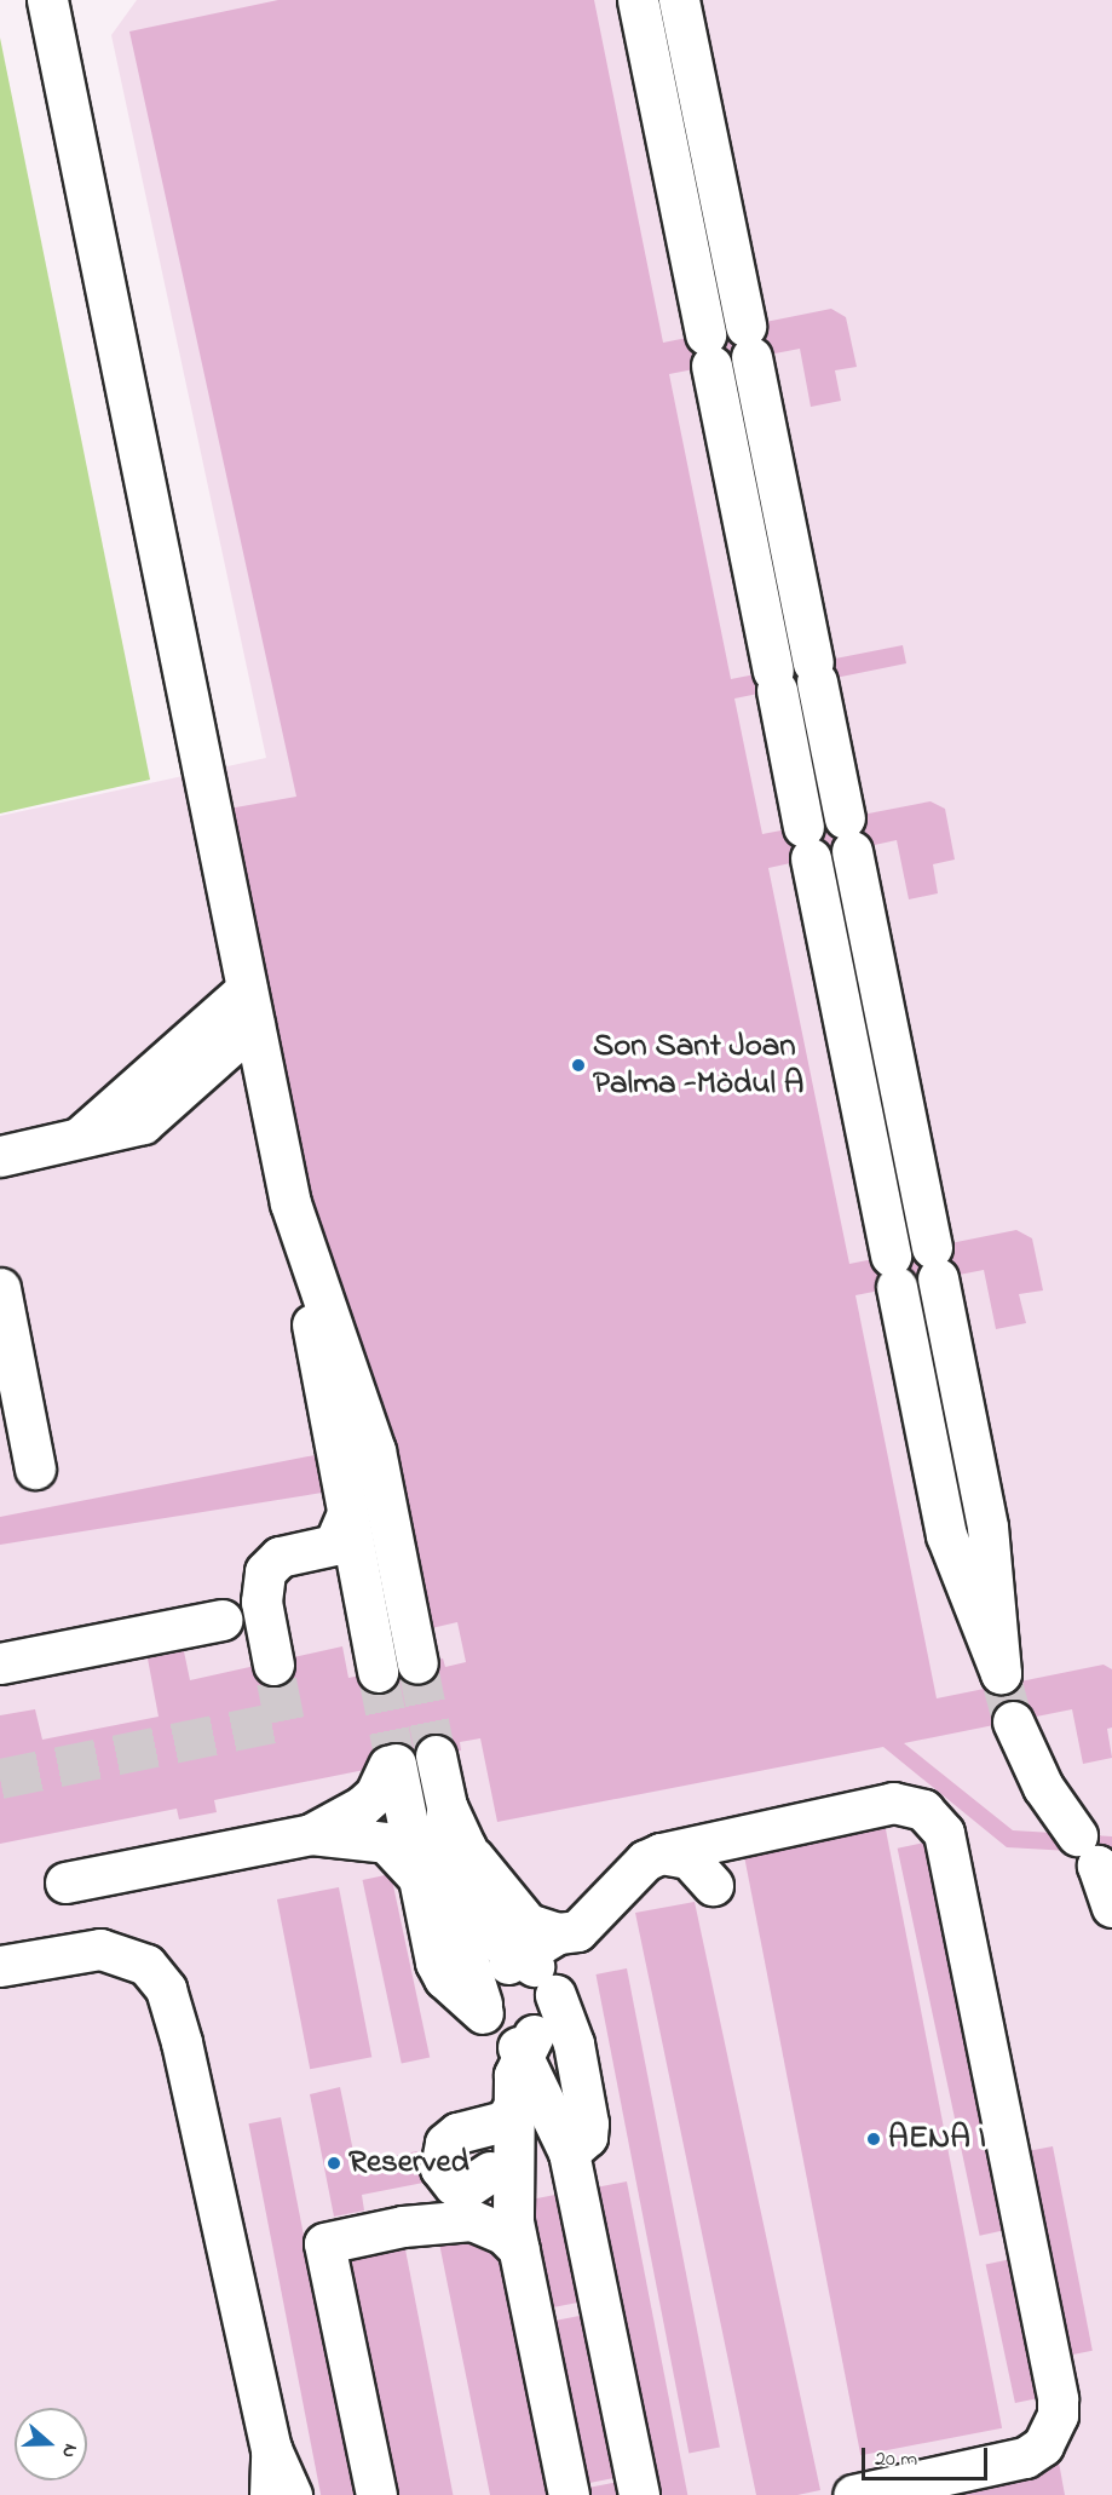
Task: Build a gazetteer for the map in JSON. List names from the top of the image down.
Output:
{
  "places": ["Son Sant Joan Palma -Mòdul A", "AENA I", "Reserved"],
  "scale_bar": "20 m",
  "north": "right"
}
